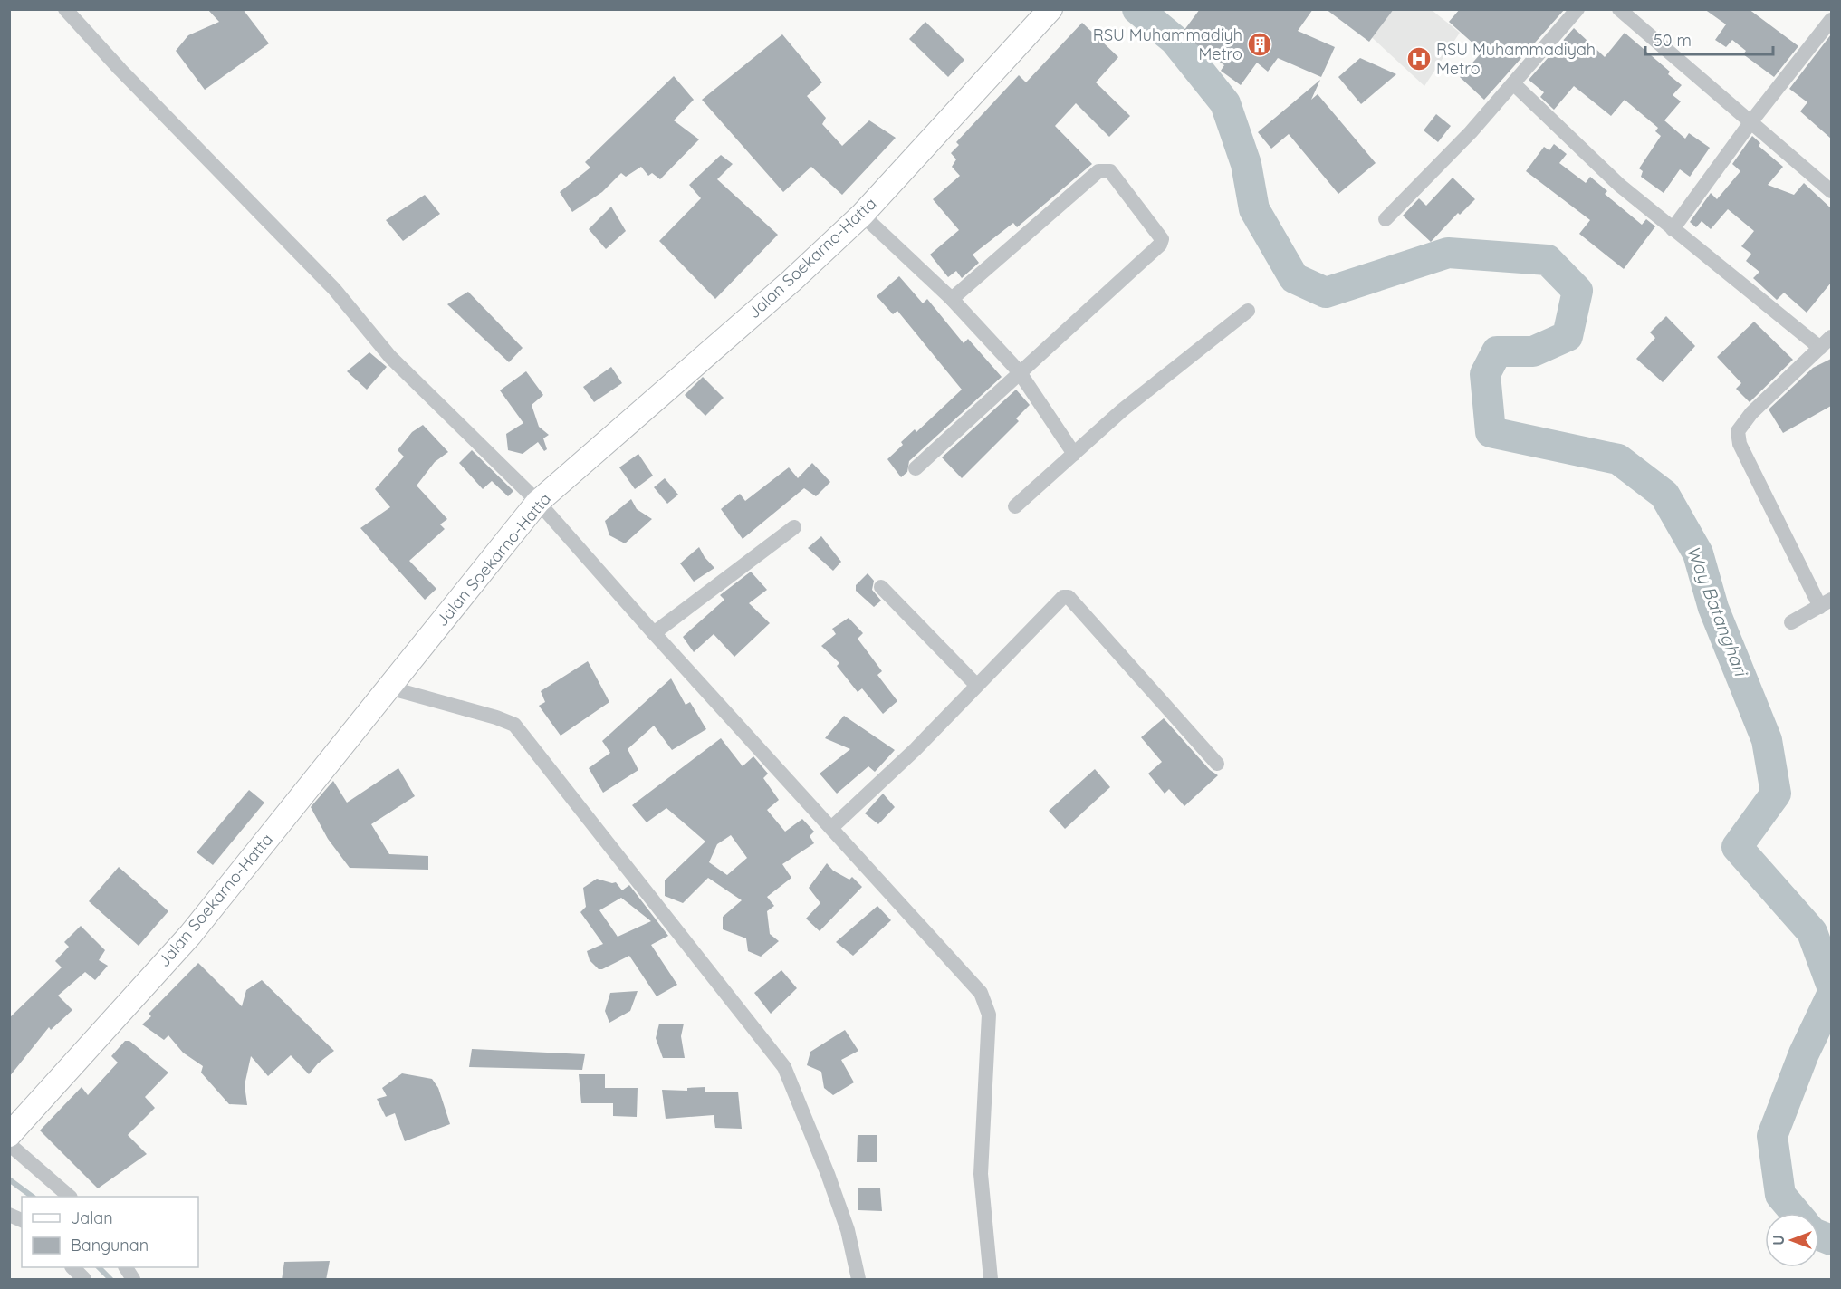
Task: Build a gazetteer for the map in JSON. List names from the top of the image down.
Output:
{
  "streets": {
    "main road": ["Jalan Soekarno-Hatta"]
  },
  "water": ["Way Batanghari"],
  "places": {
    "building": ["RSU Muhammadiyh Metro"],
    "hospital": ["RSU Muhammadiyah Metro"]
  },
  "legend": ["Jalan", "Bangunan"],
  "scale_bar": "50 m",
  "north": "left"
}
